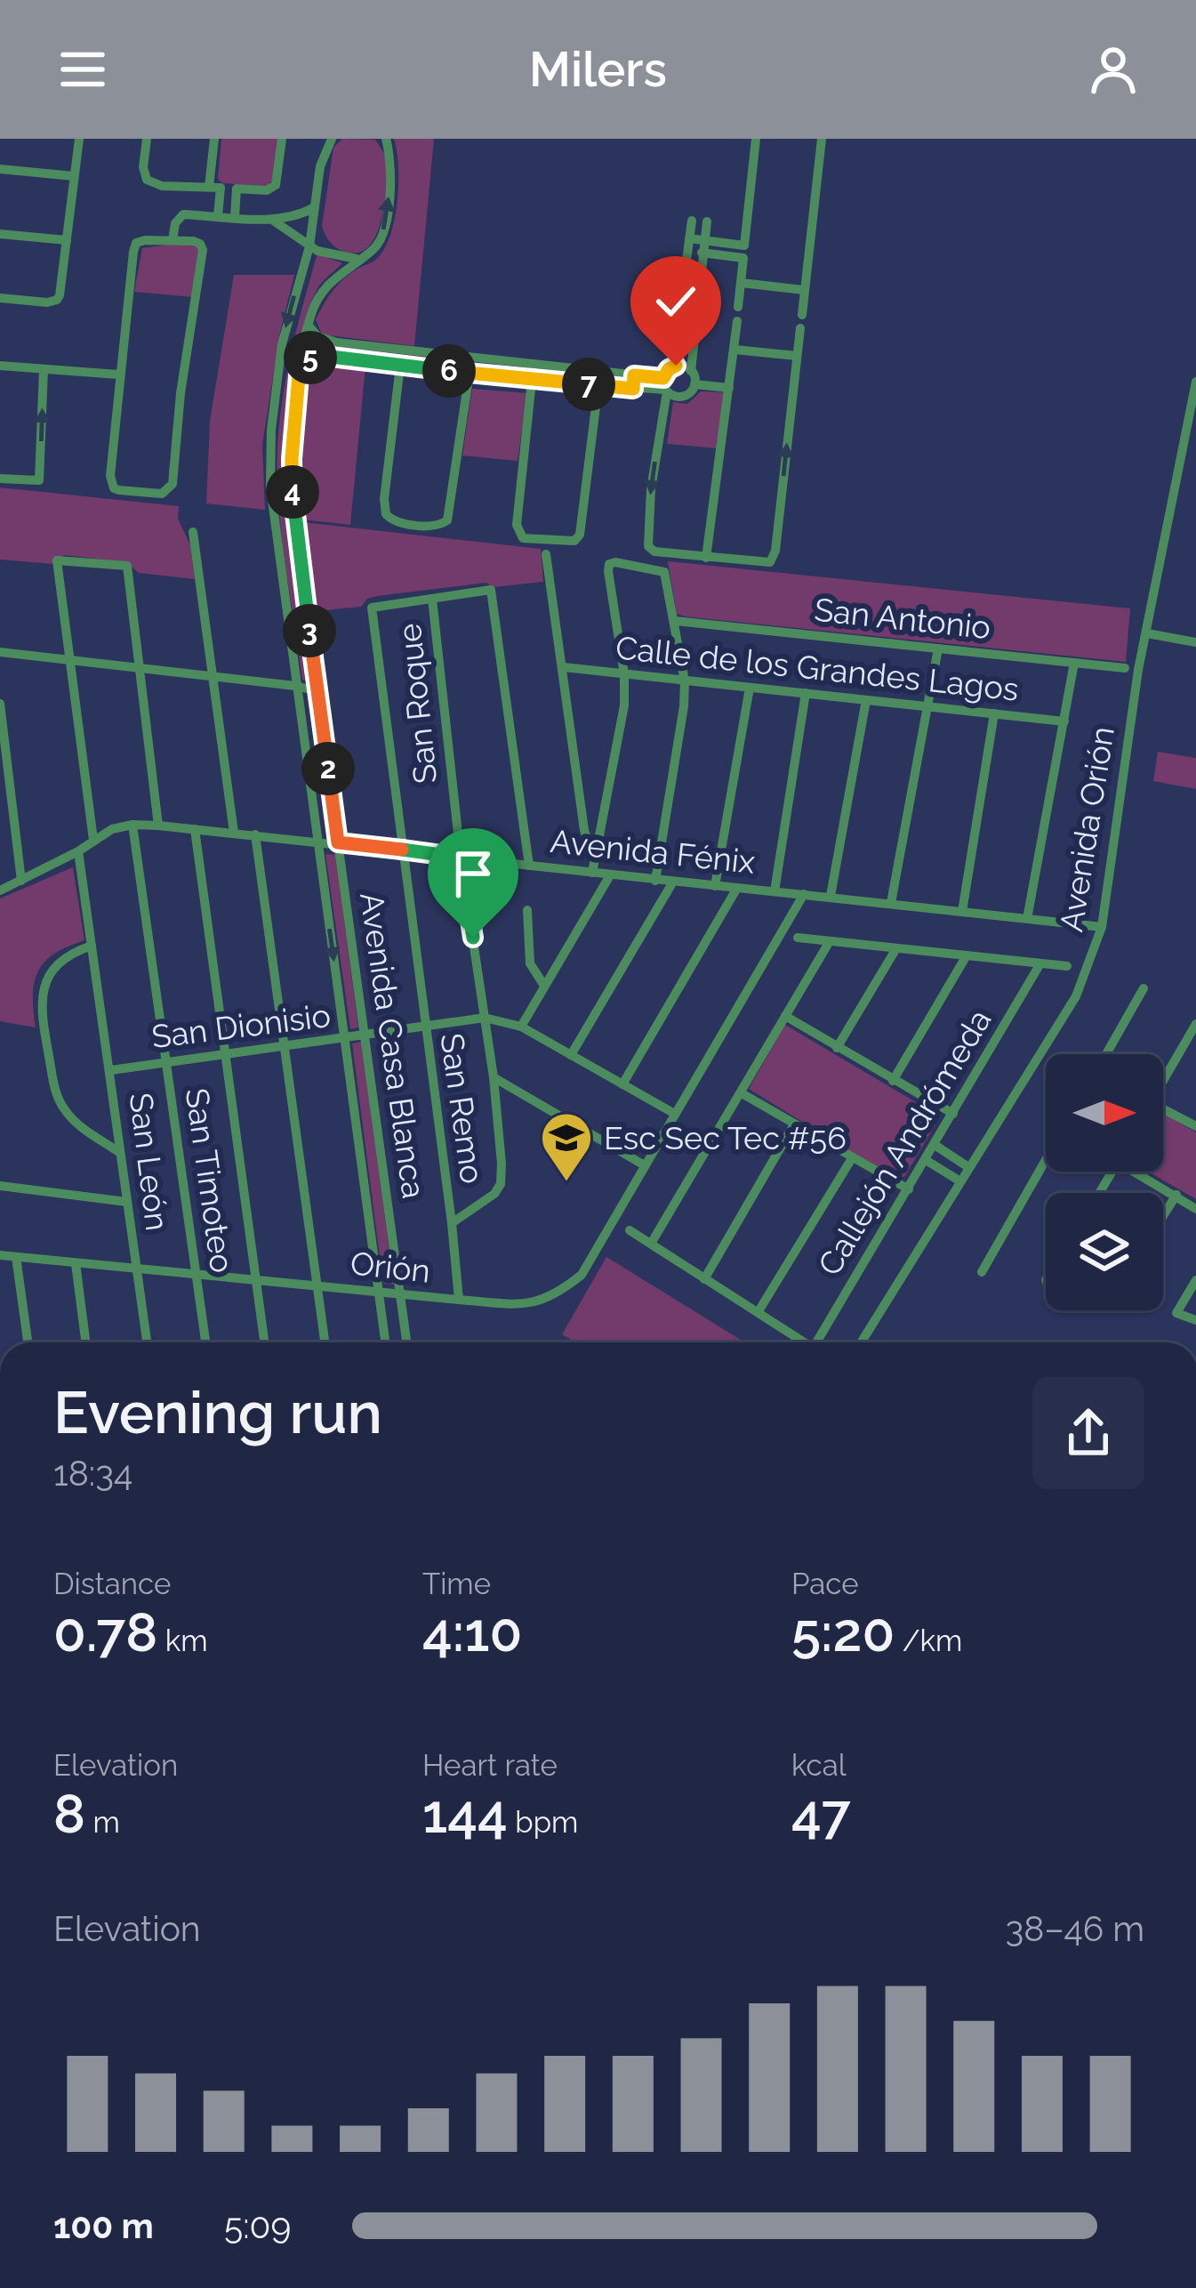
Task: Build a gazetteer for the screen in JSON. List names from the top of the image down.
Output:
{
  "streets": {
    "street": [
      "San Antonio",
      "Calle de los Grandes Lagos",
      "San Roque",
      "Avenida Orión",
      "Avenida Fénix",
      "San Dionisio",
      "Avenida Casa Blanca",
      "San Remo",
      "Callejón Andrómeda",
      "San León",
      "San Timoteo",
      "Orión"
    ]
  },
  "crossings": [
    ["San Roque", "Avenida Fénix"],
    ["San Roque", "San Dionisio"],
    ["San Roque", "San Remo"],
    ["Avenida Orión", "Avenida Fénix"],
    ["Avenida Fénix", "Avenida Casa Blanca"],
    ["Avenida Fénix", "San Remo"],
    ["Avenida Fénix", "San León"],
    ["Avenida Fénix", "San Timoteo"],
    ["Avenida Fénix", "Orión"],
    ["San Dionisio", "Avenida Casa Blanca"],
    ["San Dionisio", "San Remo"],
    ["San Dionisio", "San León"],
    ["San Dionisio", "San Timoteo"],
    ["San Dionisio", "Orión"],
    ["Avenida Casa Blanca", "Orión"],
    ["San Remo", "Orión"],
    ["San León", "Orión"],
    ["San Timoteo", "Orión"]
  ],
  "places": {
    "school or university": ["Esc Sec Tec #56"]
  },
  "north": "right",
  "page": {
    "header": "Milers",
    "pins": [
      "5",
      "6",
      "7",
      "4",
      "3",
      "2"
    ],
    "heading": ["Evening run", "18:34"],
    "stats": [
      ["Distance", "0.78 km"],
      ["Time", "4:10"],
      ["Pace", "5:20 /km"],
      ["Elevation", "8 m"],
      ["Heart rate", "144 bpm"],
      ["kcal", "47"]
    ],
    "chart": ["Elevation", "38–46 m"],
    "list": [
      {
        "name": "100 m",
        "note": "5:09"
      }
    ]
  }
}
